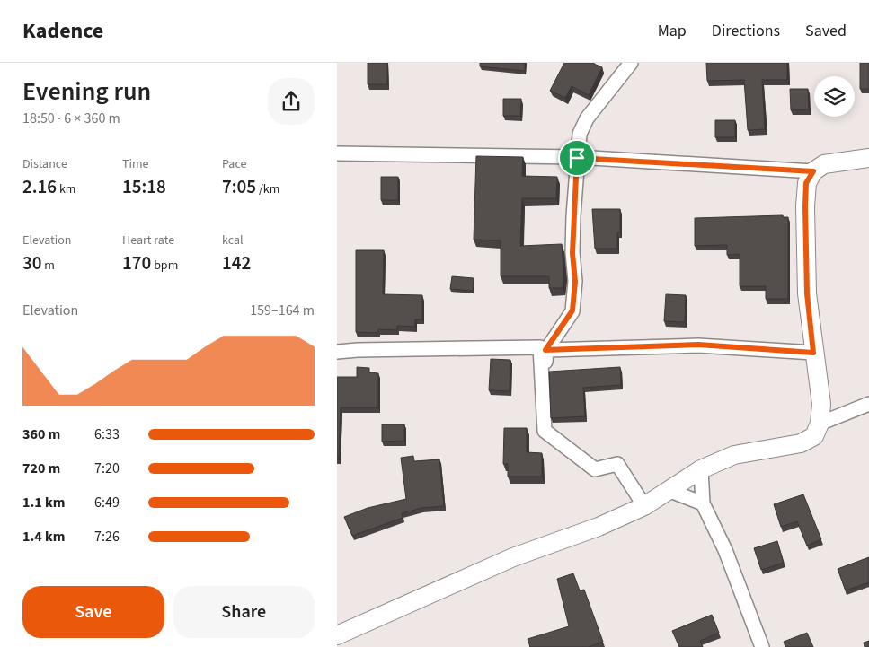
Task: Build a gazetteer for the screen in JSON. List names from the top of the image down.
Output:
{
  "page": {
    "header": "Kadence",
    "nav": ["Map", "Directions", "Saved"],
    "heading": ["Evening run", "18:50 · 6 × 360 m"],
    "stats": [
      ["Distance", "2.16 km"],
      ["Time", "15:18"],
      ["Pace", "7:05 /km"],
      ["Elevation", "30 m"],
      ["Heart rate", "170 bpm"],
      ["kcal", "142"]
    ],
    "chart": ["Elevation", "159–164 m"],
    "list": [
      {
        "name": "360 m",
        "note": "6:33"
      },
      {
        "name": "720 m",
        "note": "7:20"
      },
      {
        "name": "1.1 km",
        "note": "6:49"
      },
      {
        "name": "1.4 km",
        "note": "7:26"
      }
    ],
    "buttons": ["Save", "Share"]
  }
}
